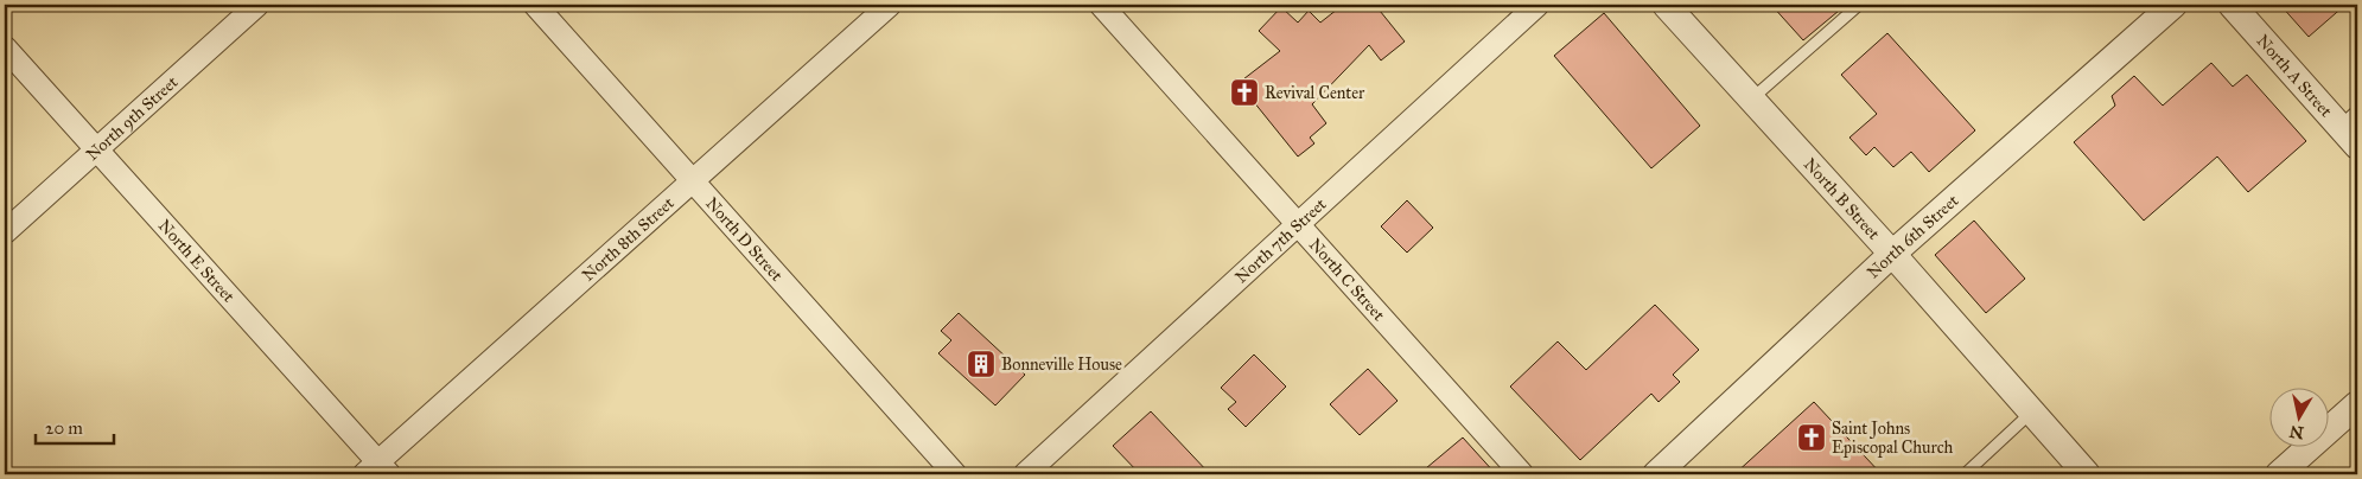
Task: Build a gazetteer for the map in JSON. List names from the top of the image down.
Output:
{
  "streets": {
    "street": [
      "North A Street",
      "North 9th Street",
      "North B Street",
      "North 6th Street",
      "North 8th Street",
      "North D Street",
      "North 7th Street",
      "North E Street",
      "North C Street"
    ]
  },
  "crossings": [
    ["North 9th Street", "North E Street"],
    ["North B Street", "North 6th Street"],
    ["North 8th Street", "North D Street"],
    ["North 8th Street", "North E Street"],
    ["North 7th Street", "North C Street"]
  ],
  "places": {
    "church": ["Revival Center", "Saint Johns Episcopal Church"],
    "building": ["Bonneville House"]
  },
  "scale_bar": "20 m",
  "north": "bottom"
}
